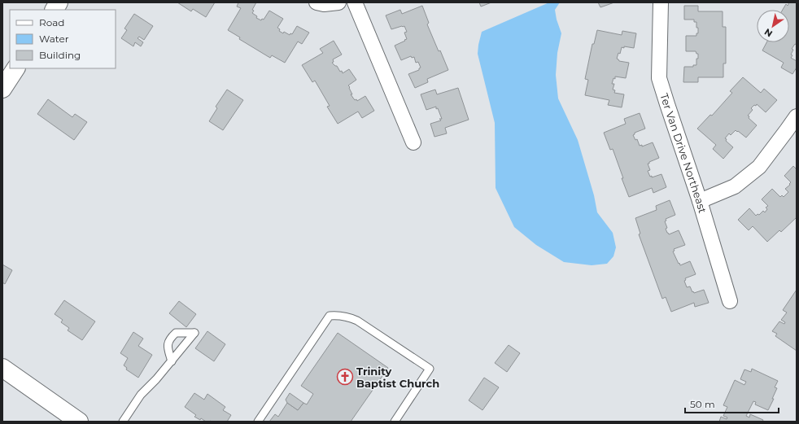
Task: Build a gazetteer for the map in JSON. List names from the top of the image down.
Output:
{
  "streets": {
    "street": ["Ter Van Drive Northeast"]
  },
  "places": {
    "church": ["Trinity Baptist Church"]
  },
  "legend": ["Road", "Water", "Building"],
  "scale_bar": "50 m",
  "north": "bottom left"
}
